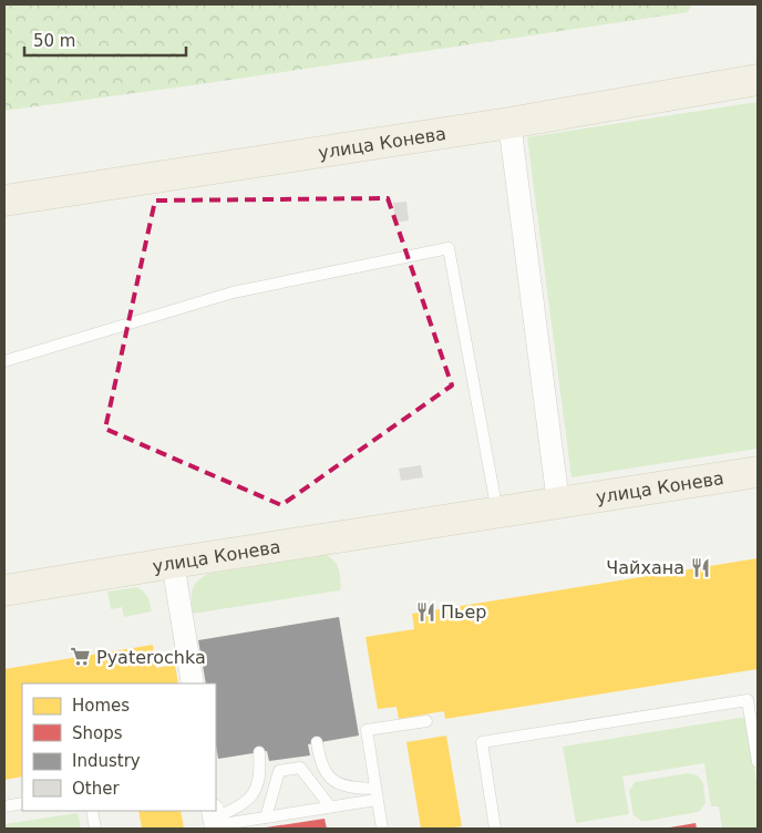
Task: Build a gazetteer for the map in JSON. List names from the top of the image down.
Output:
{
  "streets": {
    "main road": ["улица Конева"]
  },
  "places": {
    "restaurant": ["Чайхана", "Пьер"],
    "supermarket": ["Pyaterochka"]
  },
  "legend": [
    "Homes",
    "Shops",
    "Industry",
    "Other"
  ],
  "scale_bar": "50 m"
}
